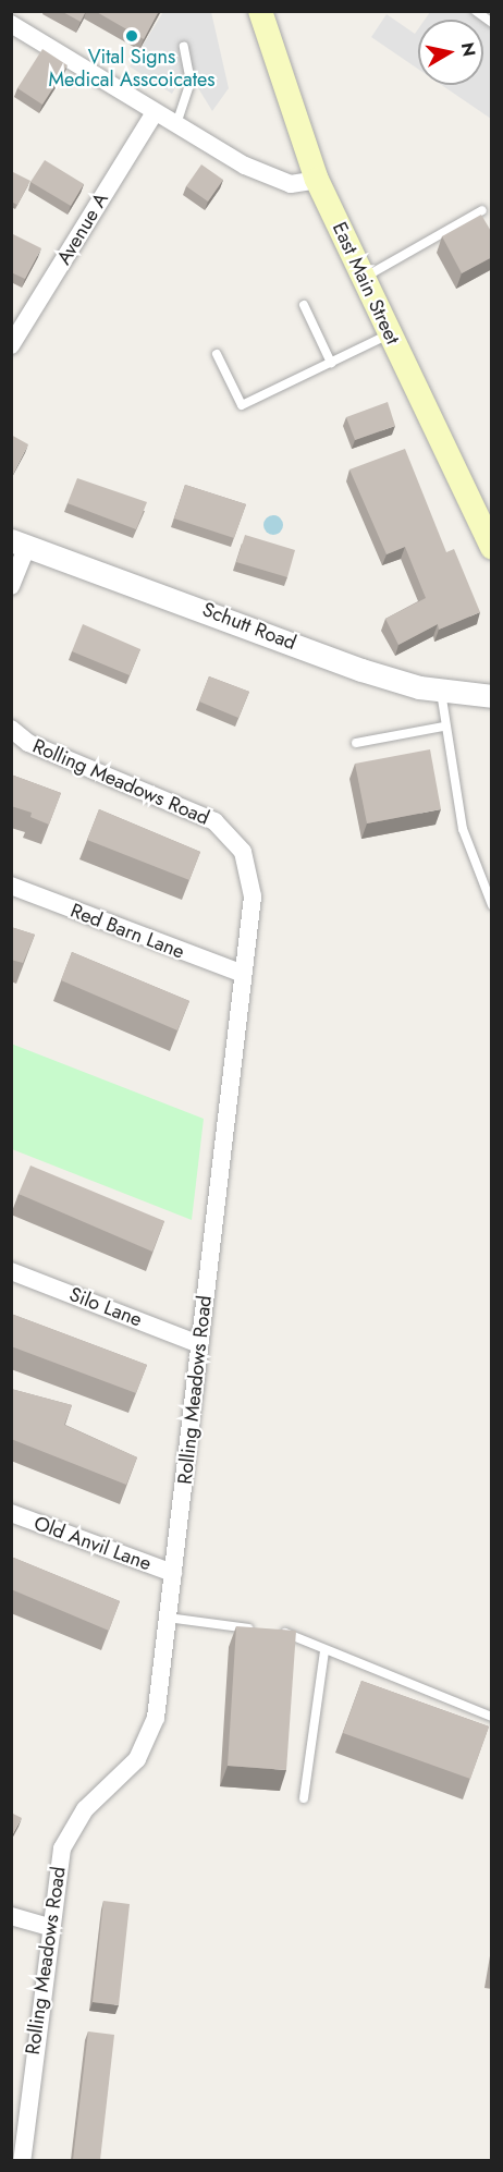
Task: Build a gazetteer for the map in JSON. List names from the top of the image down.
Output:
{
  "streets": {
    "main road": ["East Main Street"],
    "street": [
      "Avenue A",
      "Schutt Road",
      "Rolling Meadows Road",
      "Red Barn Lane",
      "Silo Lane",
      "Old Anvil Lane"
    ]
  },
  "crossings": [
    ["Rolling Meadows Road", "Red Barn Lane"],
    ["Rolling Meadows Road", "Silo Lane"],
    ["Rolling Meadows Road", "Old Anvil Lane"]
  ],
  "places": ["Vital Signs Medical Asscoicates"],
  "north": "right"
}
